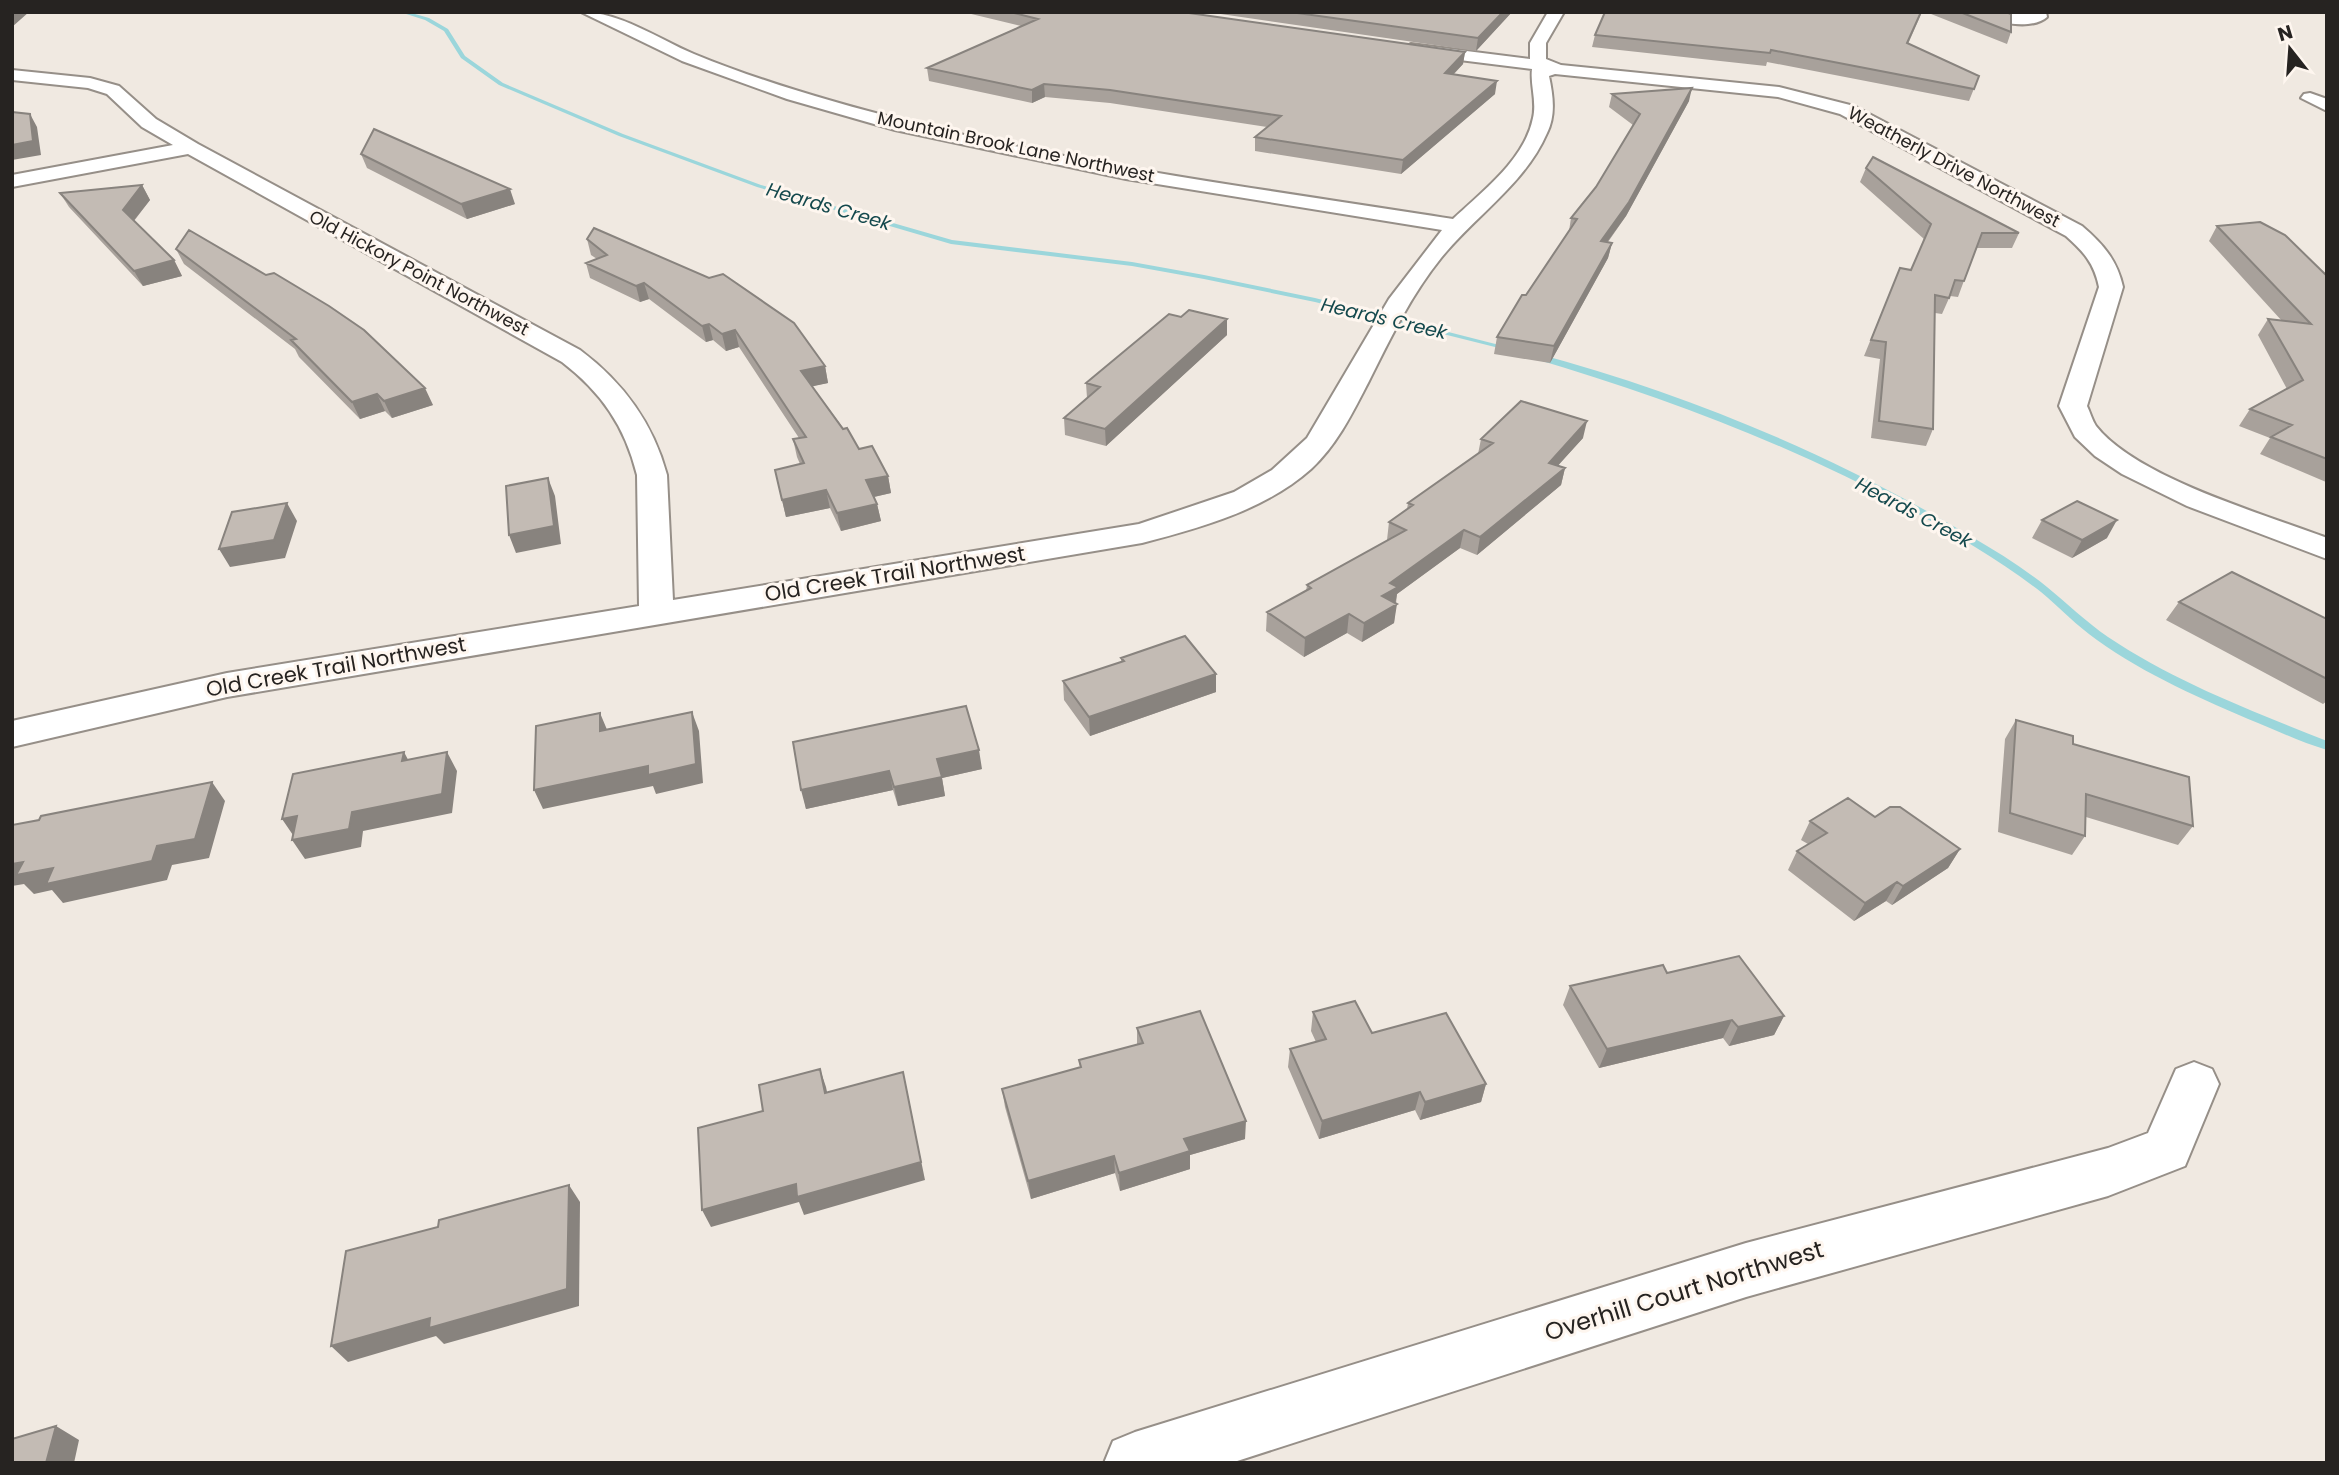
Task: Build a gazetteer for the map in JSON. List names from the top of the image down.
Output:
{
  "streets": {
    "street": [
      "Mountain Brook Lane Northwest",
      "Weatherly Drive Northwest",
      "Old Hickory Point Northwest",
      "Old Creek Trail Northwest",
      "Overhill Court Northwest"
    ]
  },
  "crossings": [
    ["Mountain Brook Lane Northwest", "Old Creek Trail Northwest"],
    ["Weatherly Drive Northwest", "Old Creek Trail Northwest"],
    ["Old Hickory Point Northwest", "Old Creek Trail Northwest"]
  ],
  "water": ["Heards Creek"],
  "north": "top"
}
